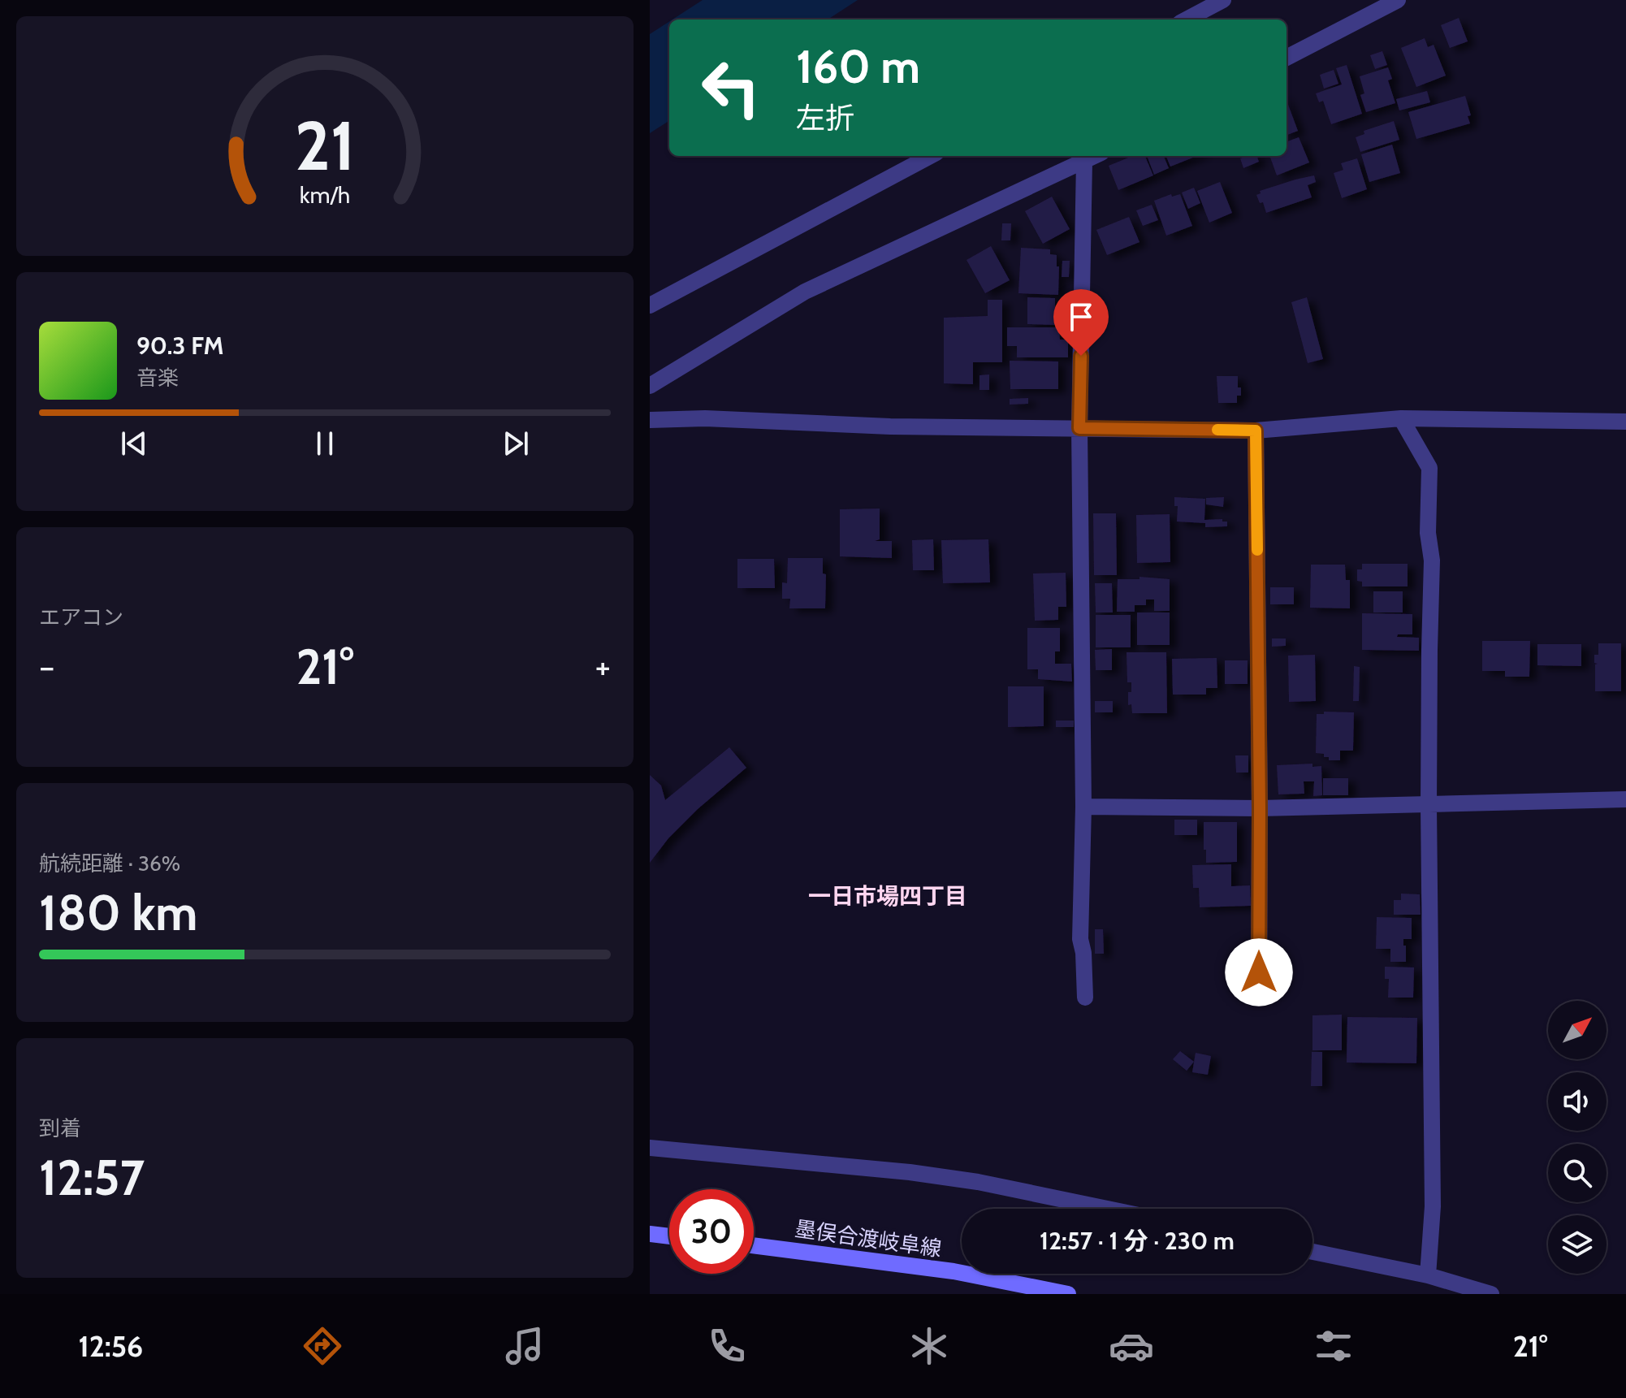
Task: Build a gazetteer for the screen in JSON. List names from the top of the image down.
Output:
{
  "streets": {
    "main road": ["墨俣合渡岐阜線"]
  },
  "districts": ["一日市場四丁目"],
  "north": "top right",
  "page": {
    "turn": ["160 m", "左折"],
    "song": ["90.3 FM", "音楽"],
    "tile": [
      "エアコン",
      ["航続距離 · 36%", "180 km"],
      ["到着", "12:57"]
    ],
    "heat": ["−", "21°", "+"],
    "limit": "30",
    "trip": "12:57 · 1 分 · 230 m",
    "tabs": ["12:56", "21°"],
    "gauge": ["21", "km/h"]
  }
}
